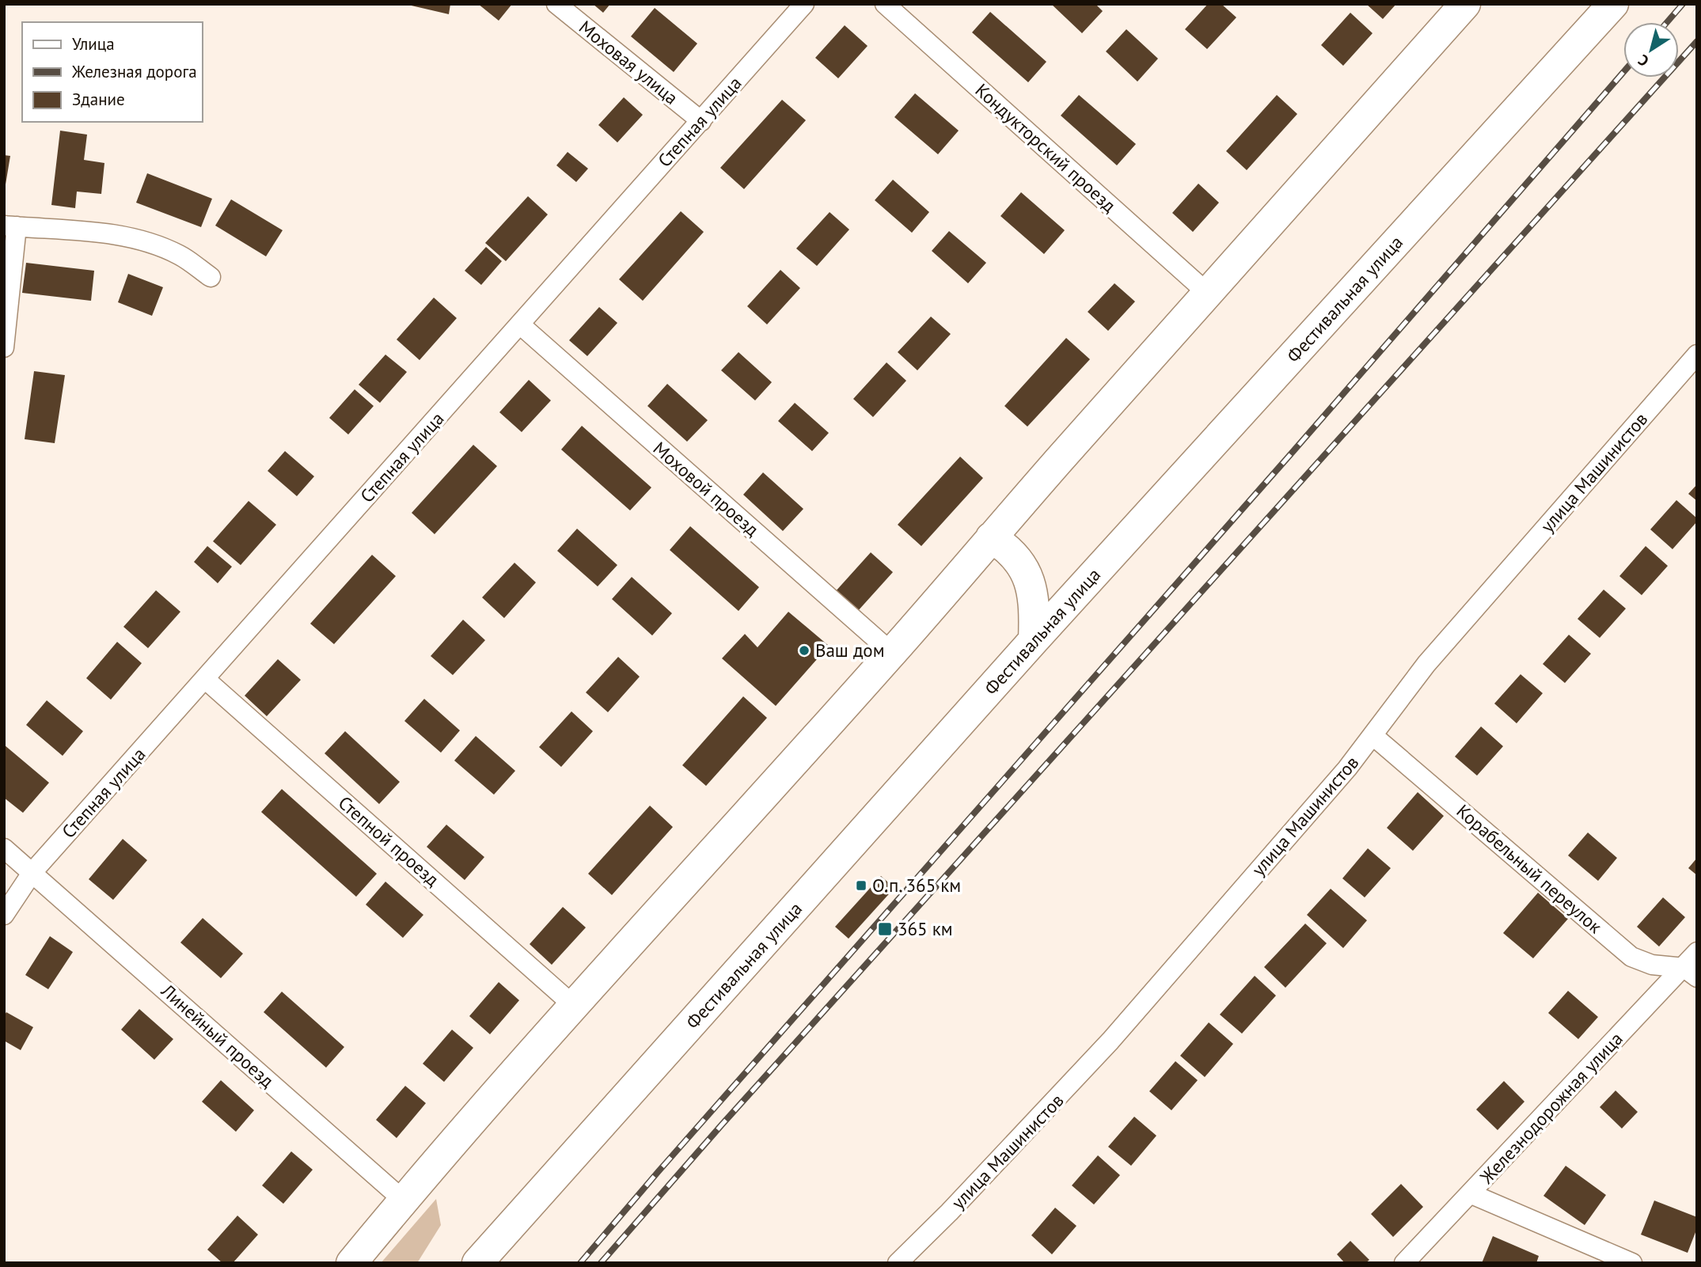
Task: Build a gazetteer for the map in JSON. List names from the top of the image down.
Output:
{
  "streets": {
    "main road": ["Фестивальная улица"],
    "street": [
      "Моховая улица",
      "Степная улица",
      "Кондукторский проезд",
      "улица Машинистов",
      "Моховой проезд",
      "Степной проезд",
      "Корабельный переулок",
      "Линейный проезд",
      "Железнодорожная улица"
    ]
  },
  "crossings": [
    ["Моховая улица", "Степная улица"],
    ["Степная улица", "Моховой проезд"],
    ["Степная улица", "Степной проезд"],
    ["Степная улица", "Линейный проезд"],
    ["улица Машинистов", "Корабельный переулок"],
    ["Корабельный переулок", "Железнодорожная улица"]
  ],
  "places": {
    "other": ["Ваш дом"],
    "transit": ["О.п. 365 км", "365 км"]
  },
  "legend": ["Улица", "Железная дорога", "Здание"],
  "north": "bottom left"
}
